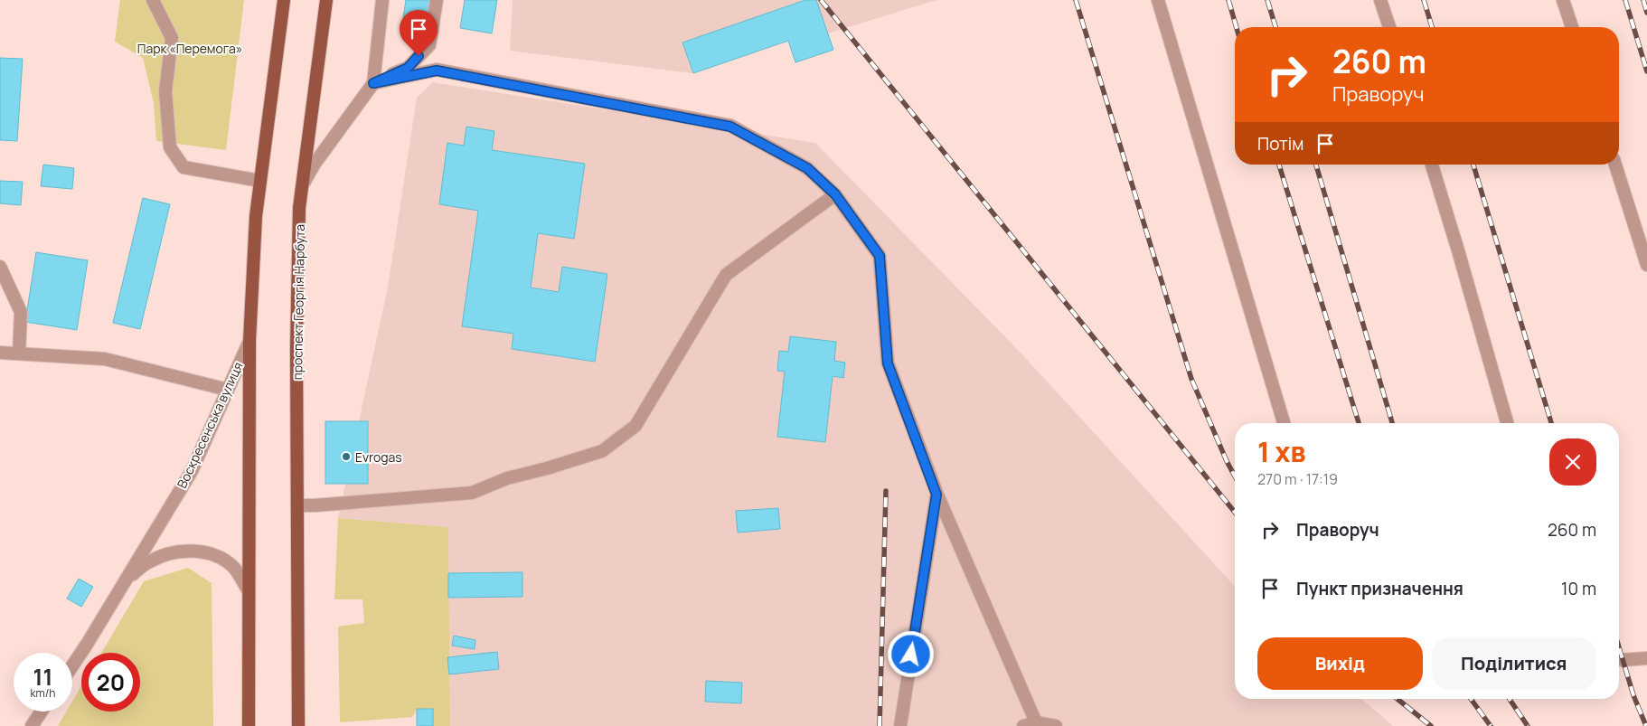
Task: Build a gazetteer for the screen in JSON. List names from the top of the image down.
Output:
{
  "streets": {
    "main road": ["проспект Георгія Нарбута"],
    "street": ["Воскресенська вулиця"]
  },
  "parks": ["Парк «Перемога»"],
  "places": ["Evrogas"],
  "page": {
    "turn": ["260 m", "Праворуч"],
    "then": "Потім",
    "heading": ["1 хв", "270 m · 17:19"],
    "list": [
      {
        "name": "Праворуч",
        "value": "260 m"
      },
      {
        "name": "Пункт призначення",
        "value": "10 m"
      }
    ],
    "buttons": ["Вихід", "Поділитися"],
    "speed": "11 km/h",
    "limit": "20"
  }
}
